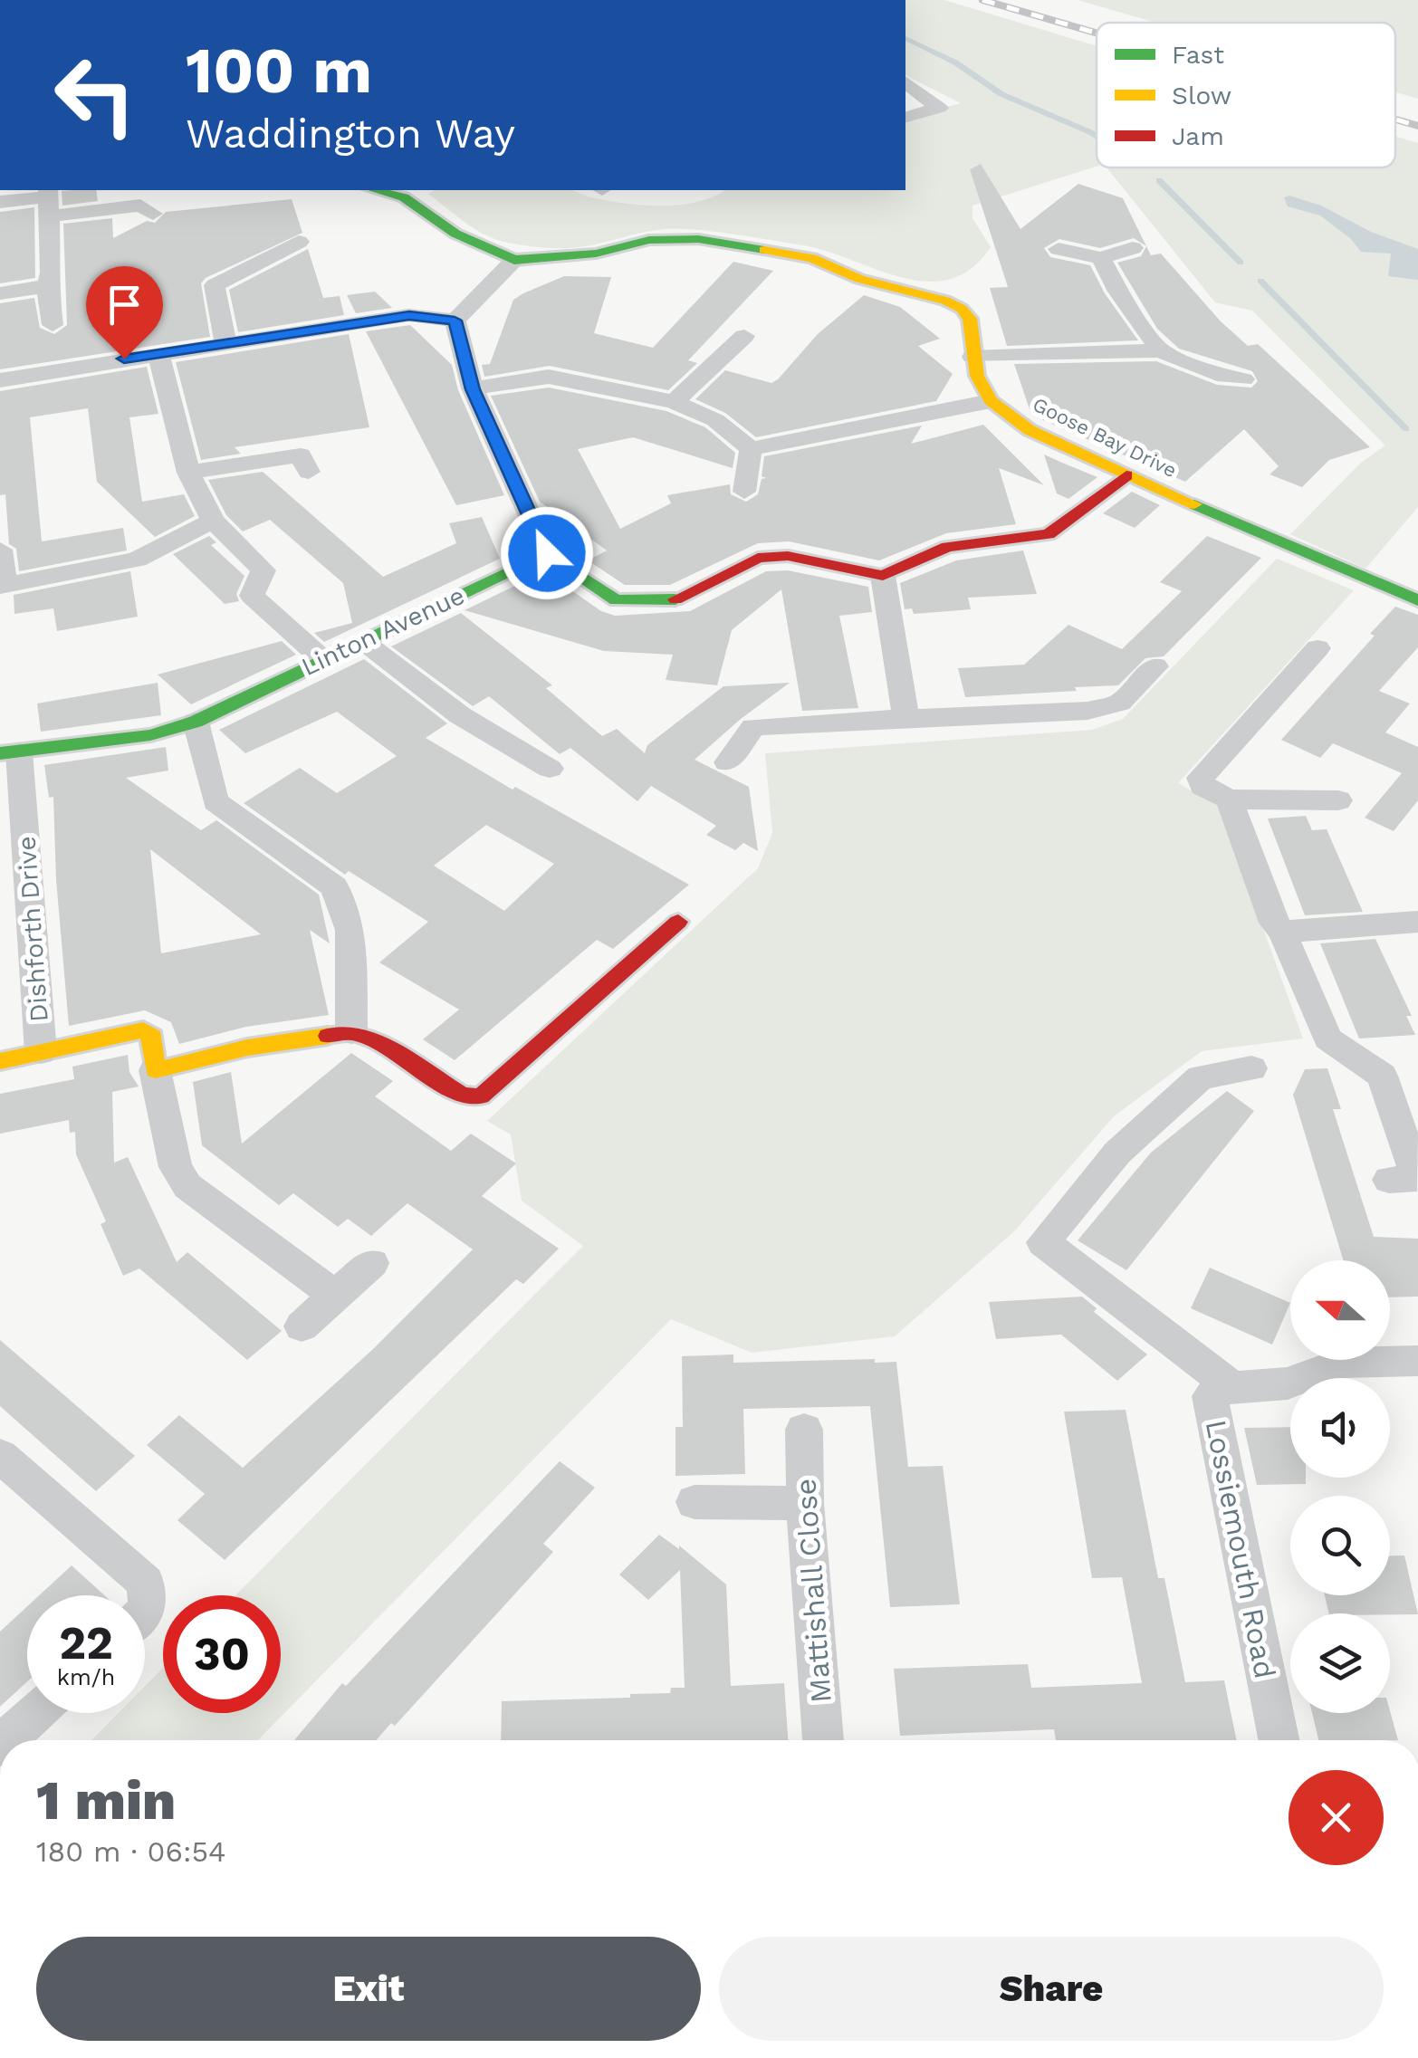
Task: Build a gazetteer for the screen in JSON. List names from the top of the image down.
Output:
{
  "streets": {
    "street": [
      "Goose Bay Drive",
      "Linton Avenue",
      "Dishforth Drive",
      "Lossiemouth Road",
      "Mattishall Close"
    ]
  },
  "crossings": [
    ["Linton Avenue", "Dishforth Drive"]
  ],
  "legend": ["Fast", "Slow", "Jam"],
  "north": "left",
  "page": {
    "turn": ["100 m", "Waddington Way"],
    "speed": "22 km/h",
    "limit": "30",
    "heading": ["1 min", "180 m · 06:54"],
    "buttons": ["Exit", "Share"]
  }
}
